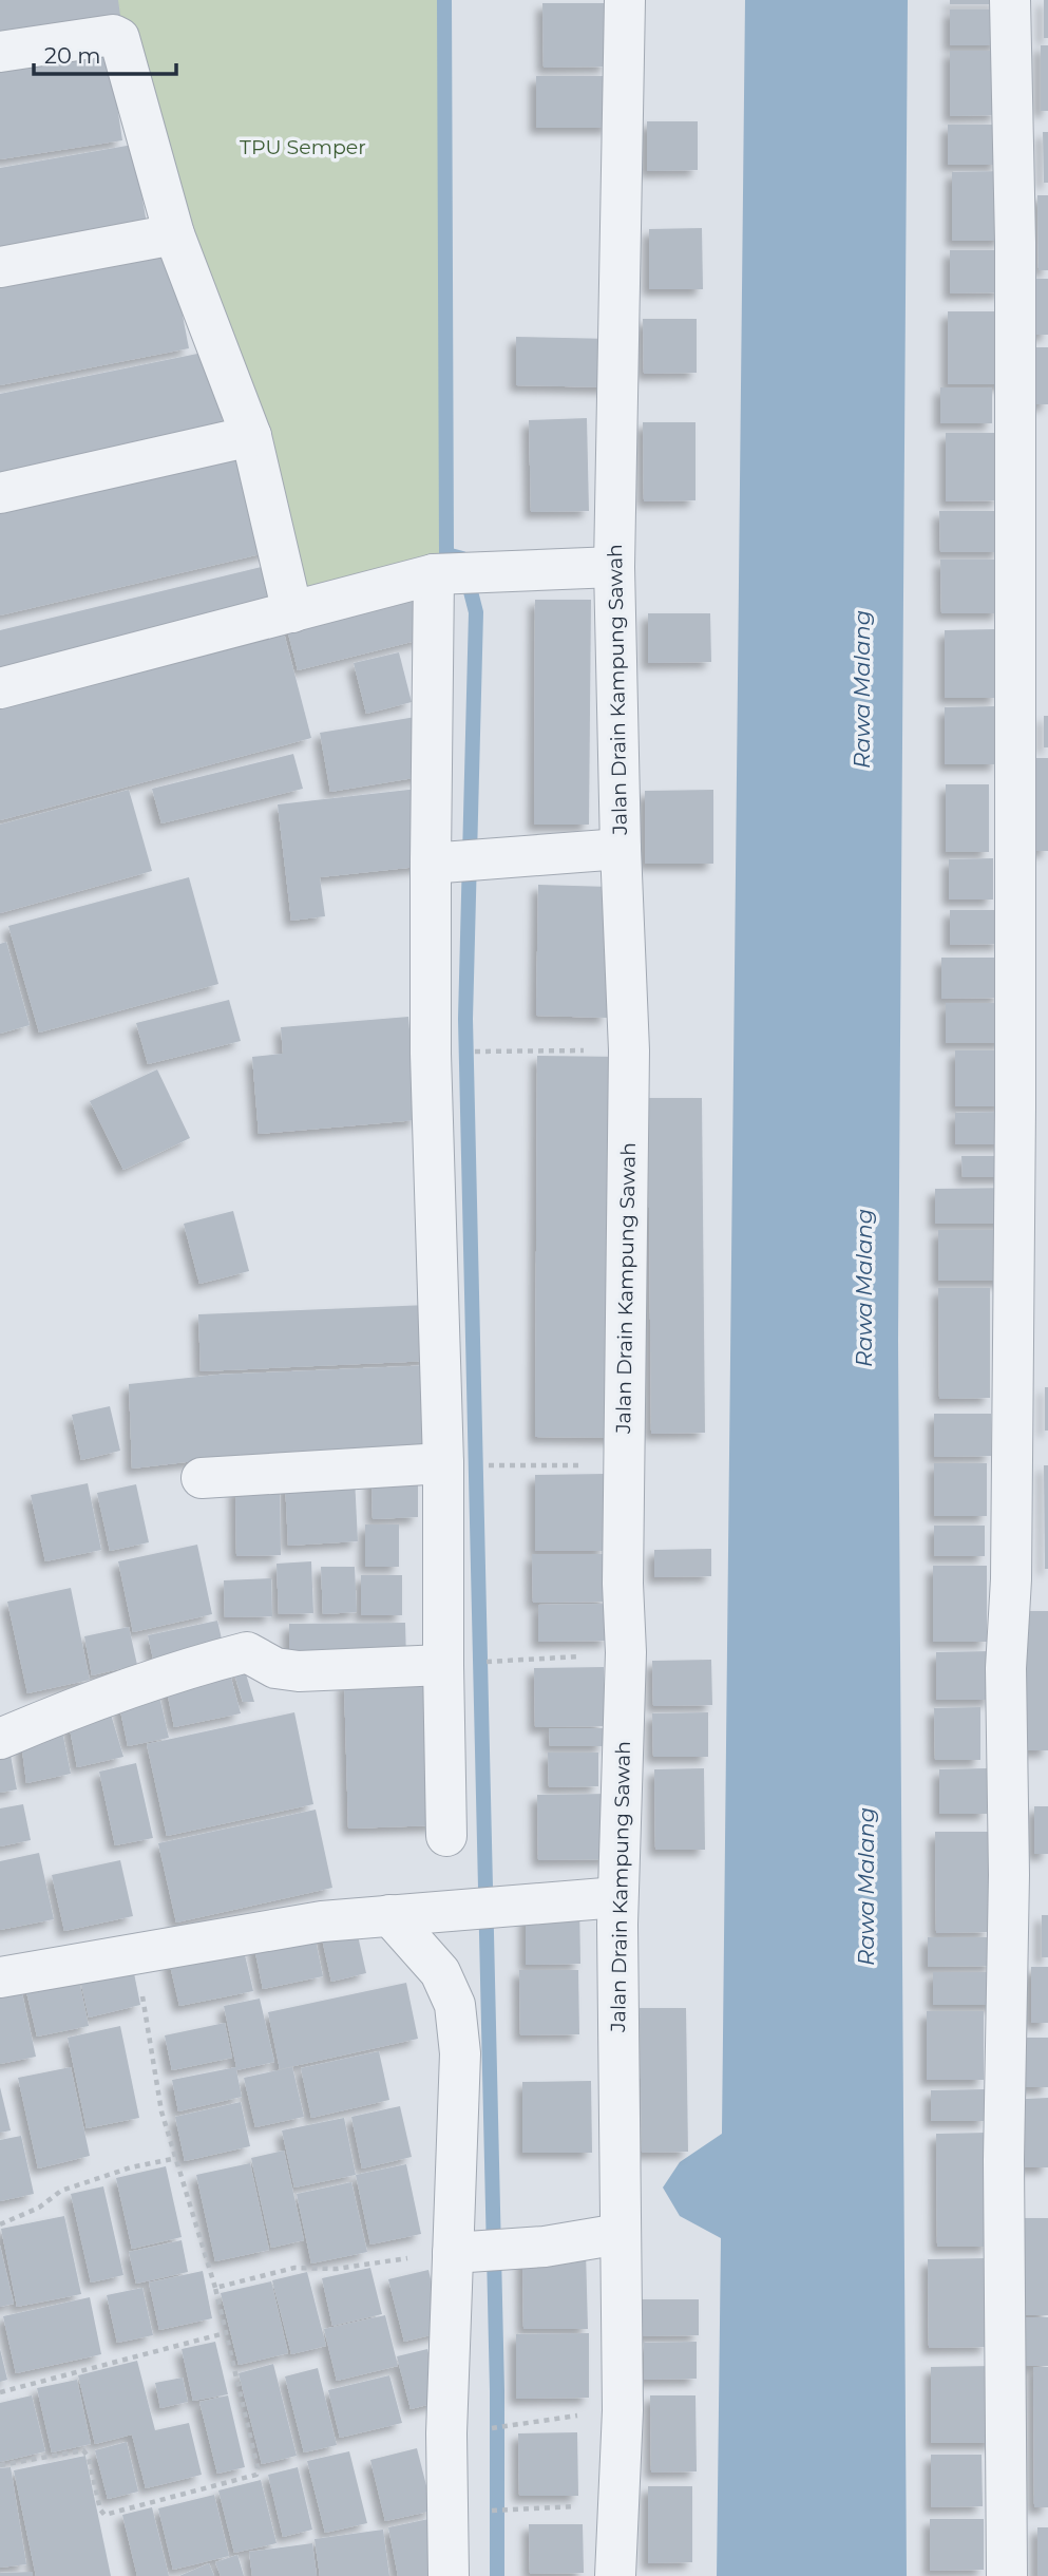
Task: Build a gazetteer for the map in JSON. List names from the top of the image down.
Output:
{
  "streets": {
    "street": ["Jalan Drain Kampung Sawah"]
  },
  "water": ["Rawa Malang"],
  "parks": ["TPU Semper"],
  "scale_bar": "20 m"
}
